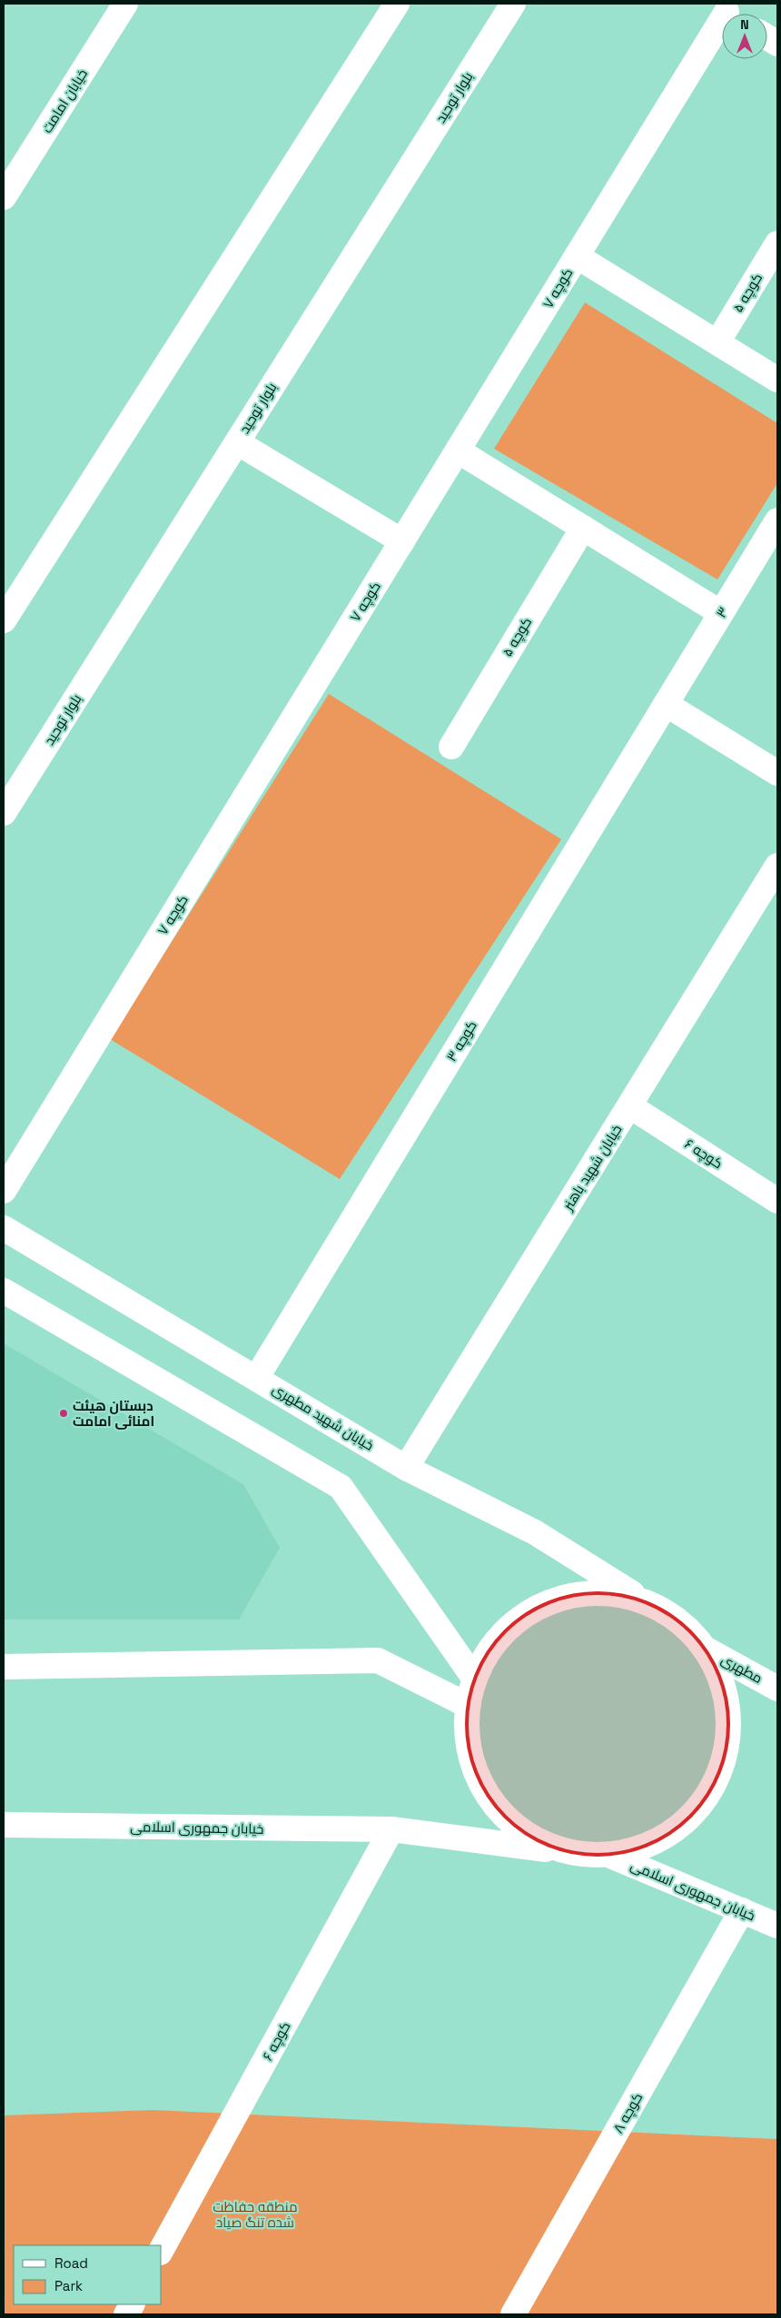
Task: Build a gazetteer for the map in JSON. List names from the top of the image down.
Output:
{
  "streets": {
    "street": [
      "بلوار توحید",
      "خیابان امامت",
      "کوچه ۷",
      "کوچه ۵",
      "۳",
      "کوچه ۳",
      "کوچه ۶",
      "خیابان شهید باهنر",
      "خیابان شهید مطهری",
      "مطهری",
      "خیابان جمهوری اسلامی",
      "کوچه ۸"
    ]
  },
  "crossings": [
    ["۳", "کوچه ۳"],
    ["کوچه ۳", "خیابان شهید مطهری"],
    ["کوچه ۶", "خیابان شهید باهنر"],
    ["کوچه ۶", "خیابان جمهوری اسلامی"],
    ["خیابان شهید باهنر", "خیابان شهید مطهری"],
    ["خیابان شهید مطهری", "مطهری"],
    ["خیابان جمهوری اسلامی", "کوچه ۸"]
  ],
  "parks": ["منطقه حفاظت شده تنگ صیاد"],
  "places": ["دبستان هیئت امنائی امامت"],
  "legend": ["Road", "Park"],
  "north": "top"
}
